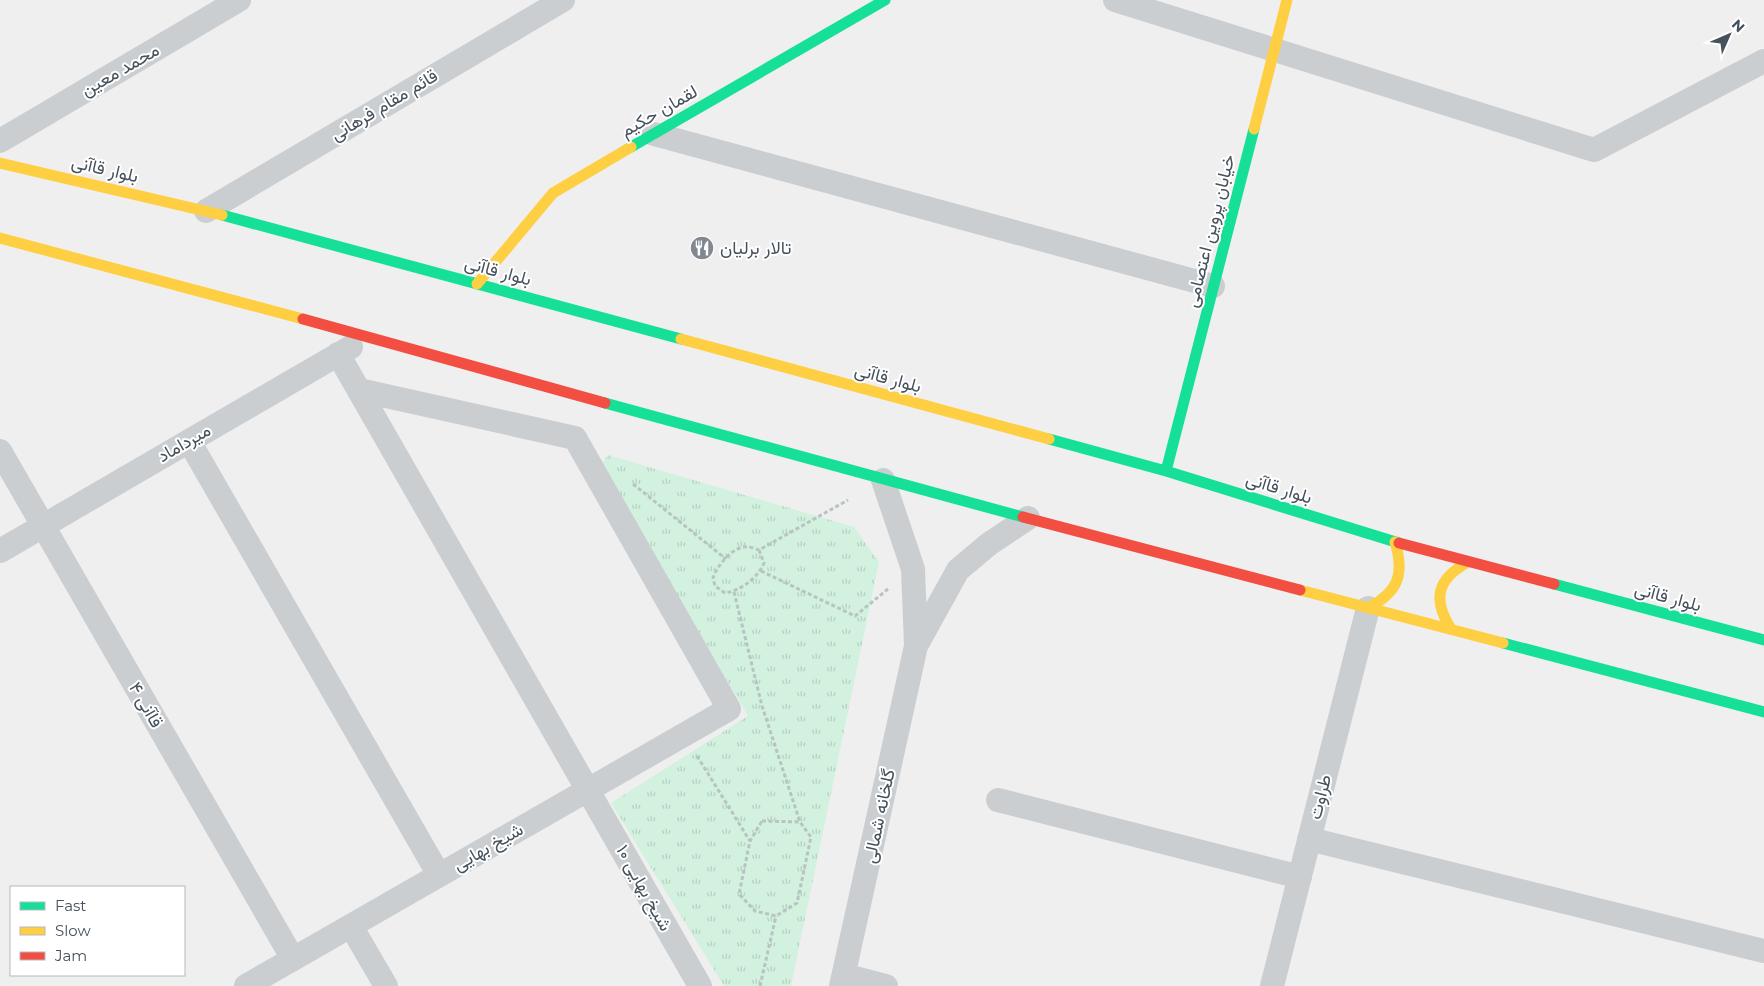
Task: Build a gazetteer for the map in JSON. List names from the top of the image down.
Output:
{
  "streets": {
    "main road": ["لقمان حکیم", "بلوار قاآنی", "خیابان پروین اعتصامی"],
    "street": [
      "محمد معین",
      "قائم مقام فرهانی",
      "میرداماد",
      "قاآنی ۴",
      "طراوت",
      "گلخانه شمالی",
      "شیخ بهایی",
      "شیخ بهایی ۱۰"
    ]
  },
  "crossings": [
    ["قائم مقام فرهانی", "بلوار قاآنی"],
    ["لقمان حکیم", "بلوار قاآنی"],
    ["بلوار قاآنی", "خیابان پروین اعتصامی"],
    ["میرداماد", "قاآنی ۴"],
    ["میرداماد", "شیخ بهایی ۱۰"],
    ["قاآنی ۴", "شیخ بهایی"],
    ["شیخ بهایی", "شیخ بهایی ۱۰"]
  ],
  "places": {
    "restaurant": ["تالار برلیان"]
  },
  "legend": ["Fast", "Slow", "Jam"],
  "north": "top right"
}
